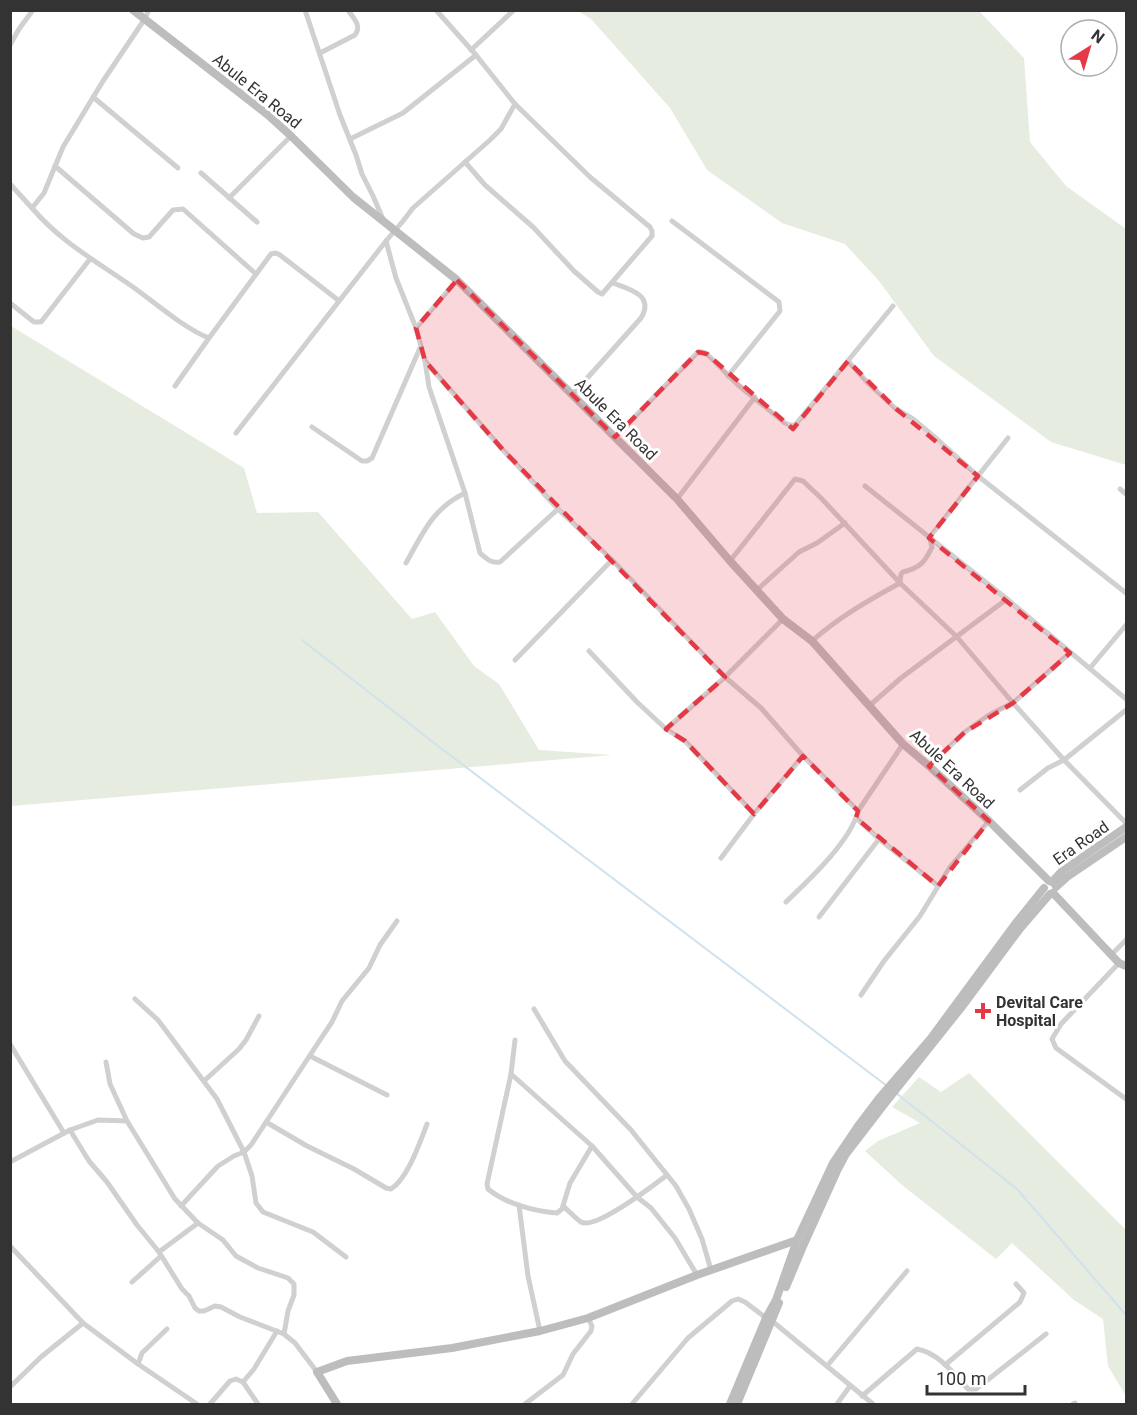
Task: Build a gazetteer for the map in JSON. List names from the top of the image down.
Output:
{
  "streets": {
    "street": ["Abule Era Road", "Era Road"]
  },
  "crossings": [
    ["Abule Era Road", "Era Road"]
  ],
  "places": {
    "health": ["Devital Care Hospital"]
  },
  "scale_bar": "100 m",
  "north": "top right"
}
